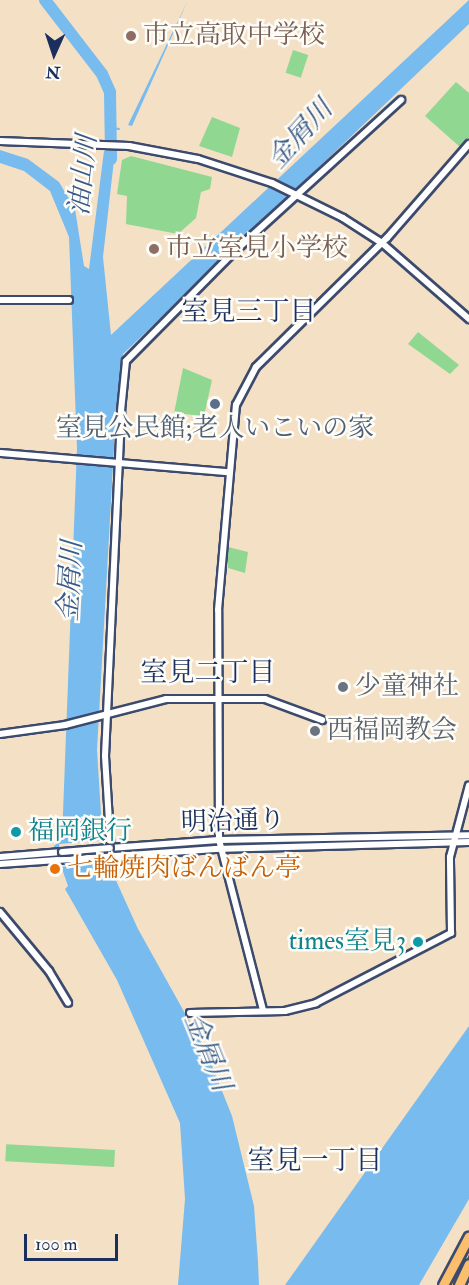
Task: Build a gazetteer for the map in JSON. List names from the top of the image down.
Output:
{
  "streets": {
    "street": ["明治通り"]
  },
  "districts": ["室見三丁目", "室見二丁目", "室見一丁目"],
  "water": ["金屑川", "油山川"],
  "places": [
    "市立高取中学校",
    "市立室見小学校",
    "室見公民館;老人いこいの家",
    "少童神社",
    "西福岡教会",
    "福岡銀行",
    "七輪焼肉ばんばん亭",
    "times室見3"
  ],
  "scale_bar": "100 m",
  "north": "bottom"
}
